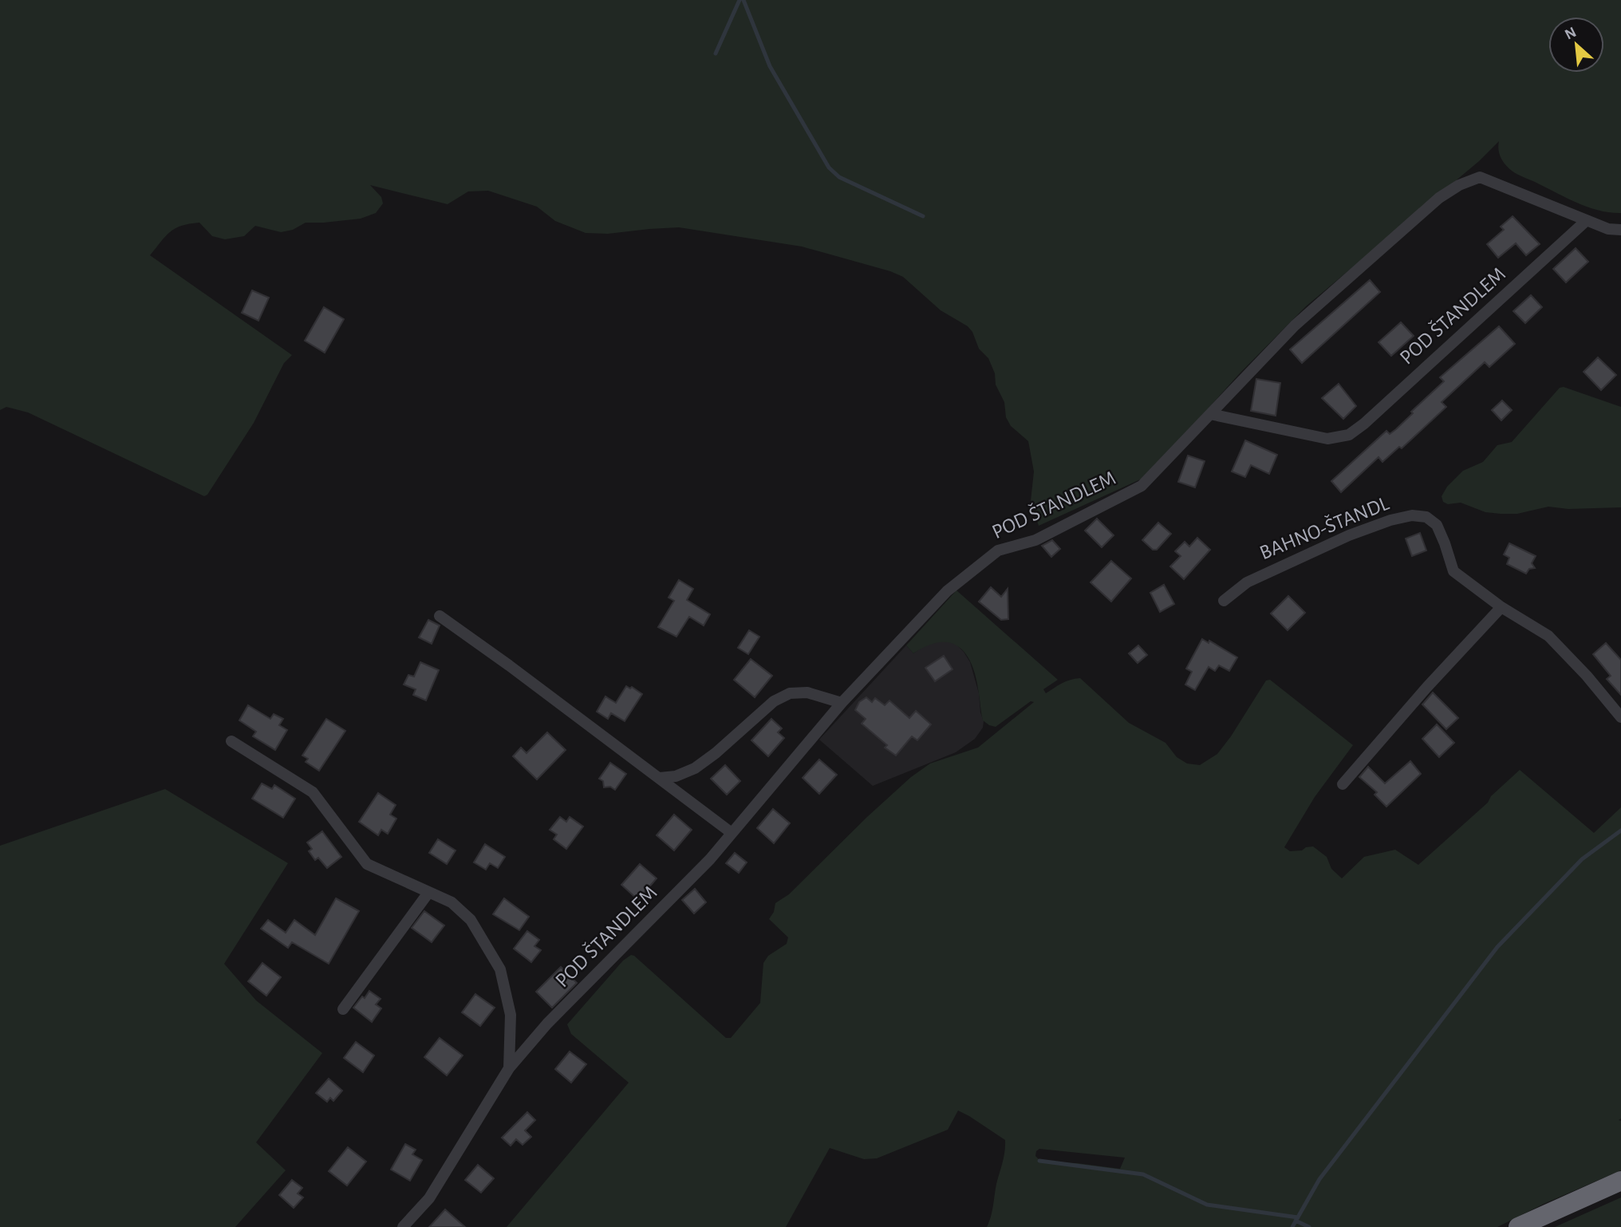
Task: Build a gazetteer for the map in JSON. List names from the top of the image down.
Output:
{
  "streets": {
    "street": ["POD ŠTANDLEM", "BAHNO-ŠTANDL"]
  },
  "north": "top left"
}
